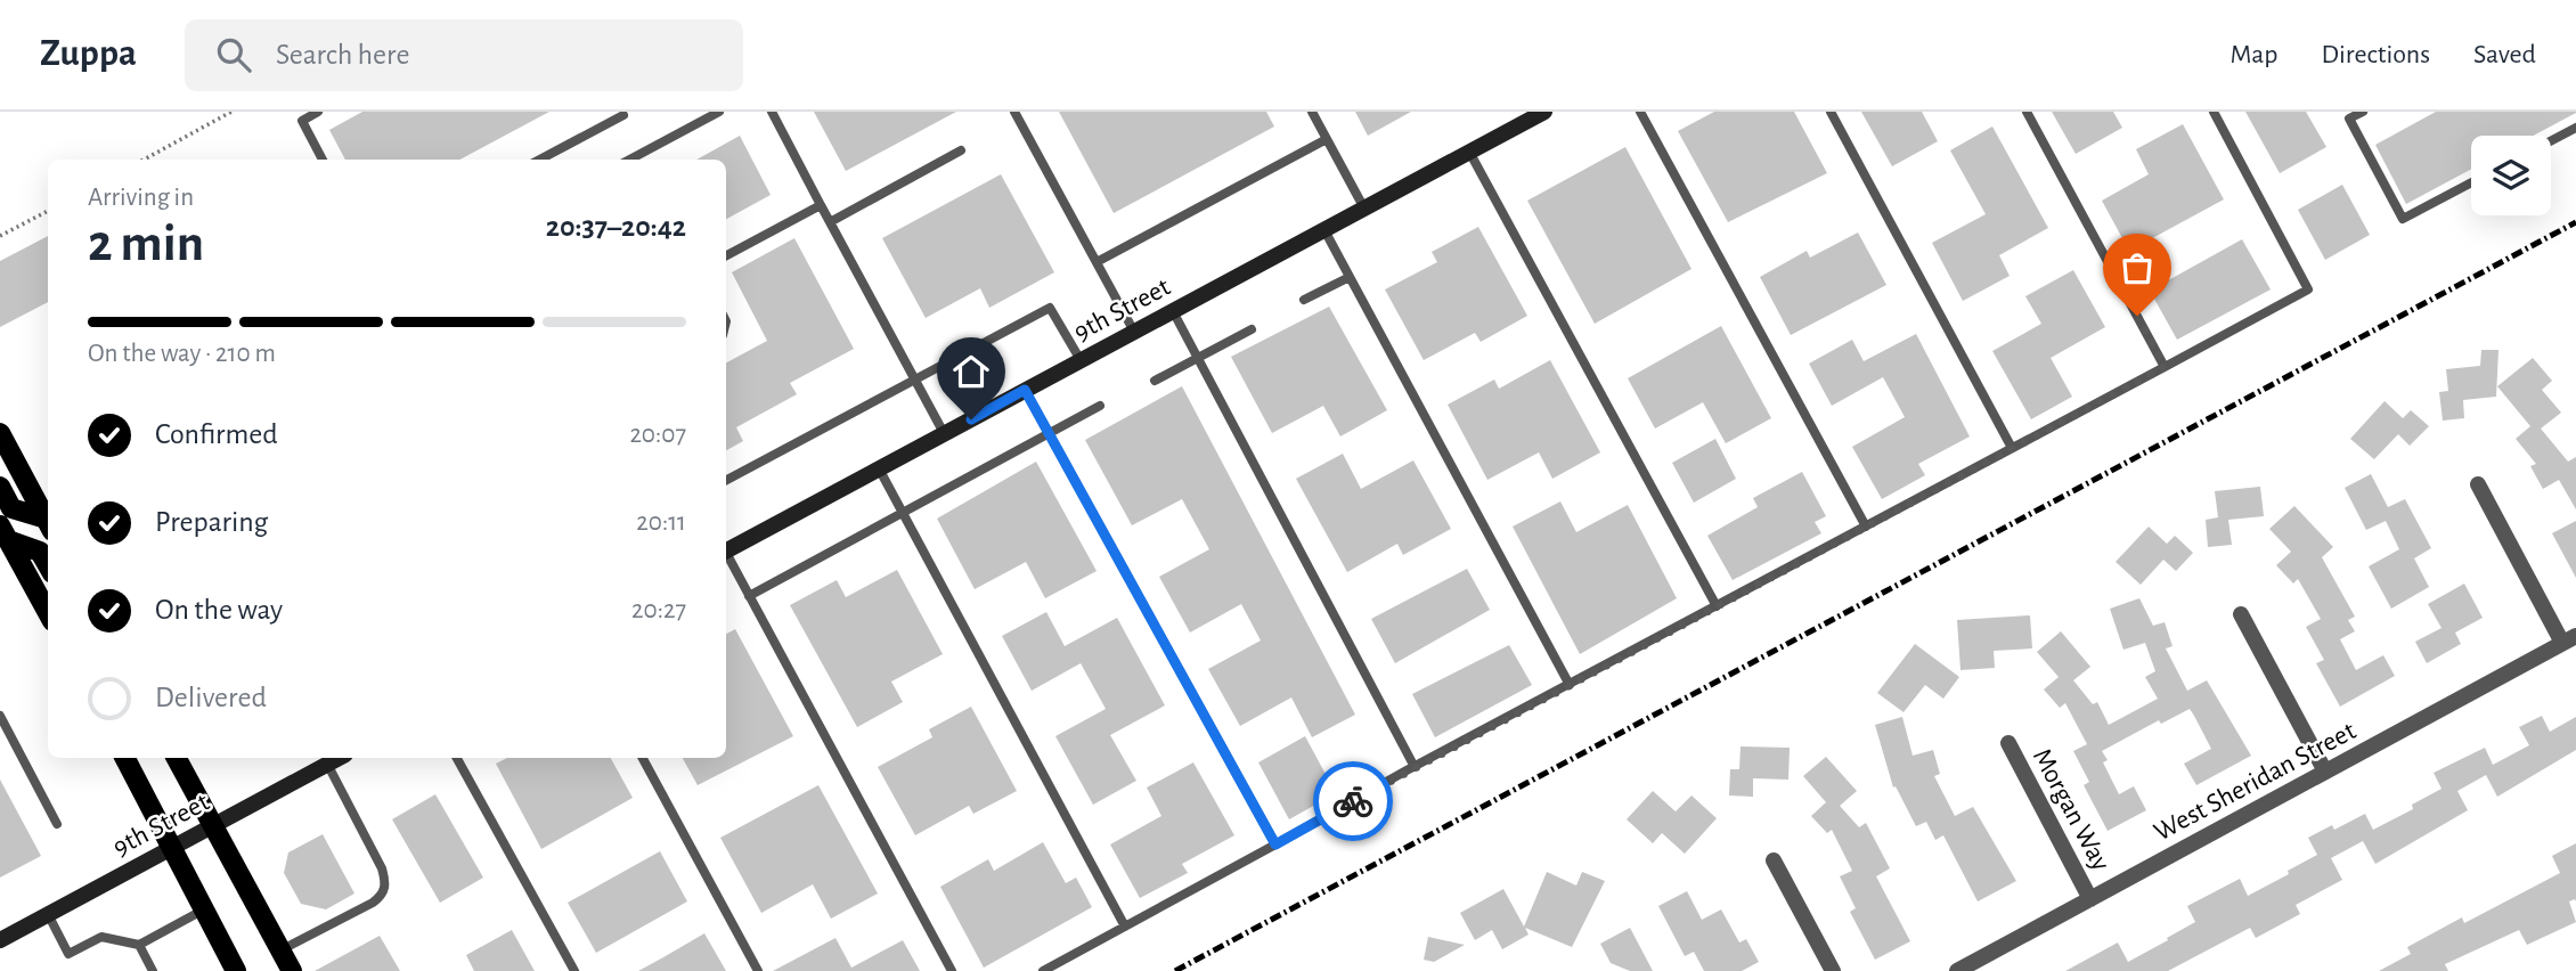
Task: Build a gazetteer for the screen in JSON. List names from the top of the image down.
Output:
{
  "streets": {
    "street": ["9th Street", "West Sheridan Street", "Morgan Way"]
  },
  "crossings": [
    ["West Sheridan Street", "Morgan Way"]
  ],
  "page": {
    "header": "Zuppa",
    "search": "Search here",
    "nav": ["Map", "Directions", "Saved"],
    "heading": ["2 min", "Arriving in", "20:37–20:42"],
    "bar": "On the way · 210 m",
    "list": [
      ["Confirmed", "20:07"],
      ["Preparing", "20:11"],
      ["On the way", "20:27"],
      "Delivered"
    ]
  }
}
